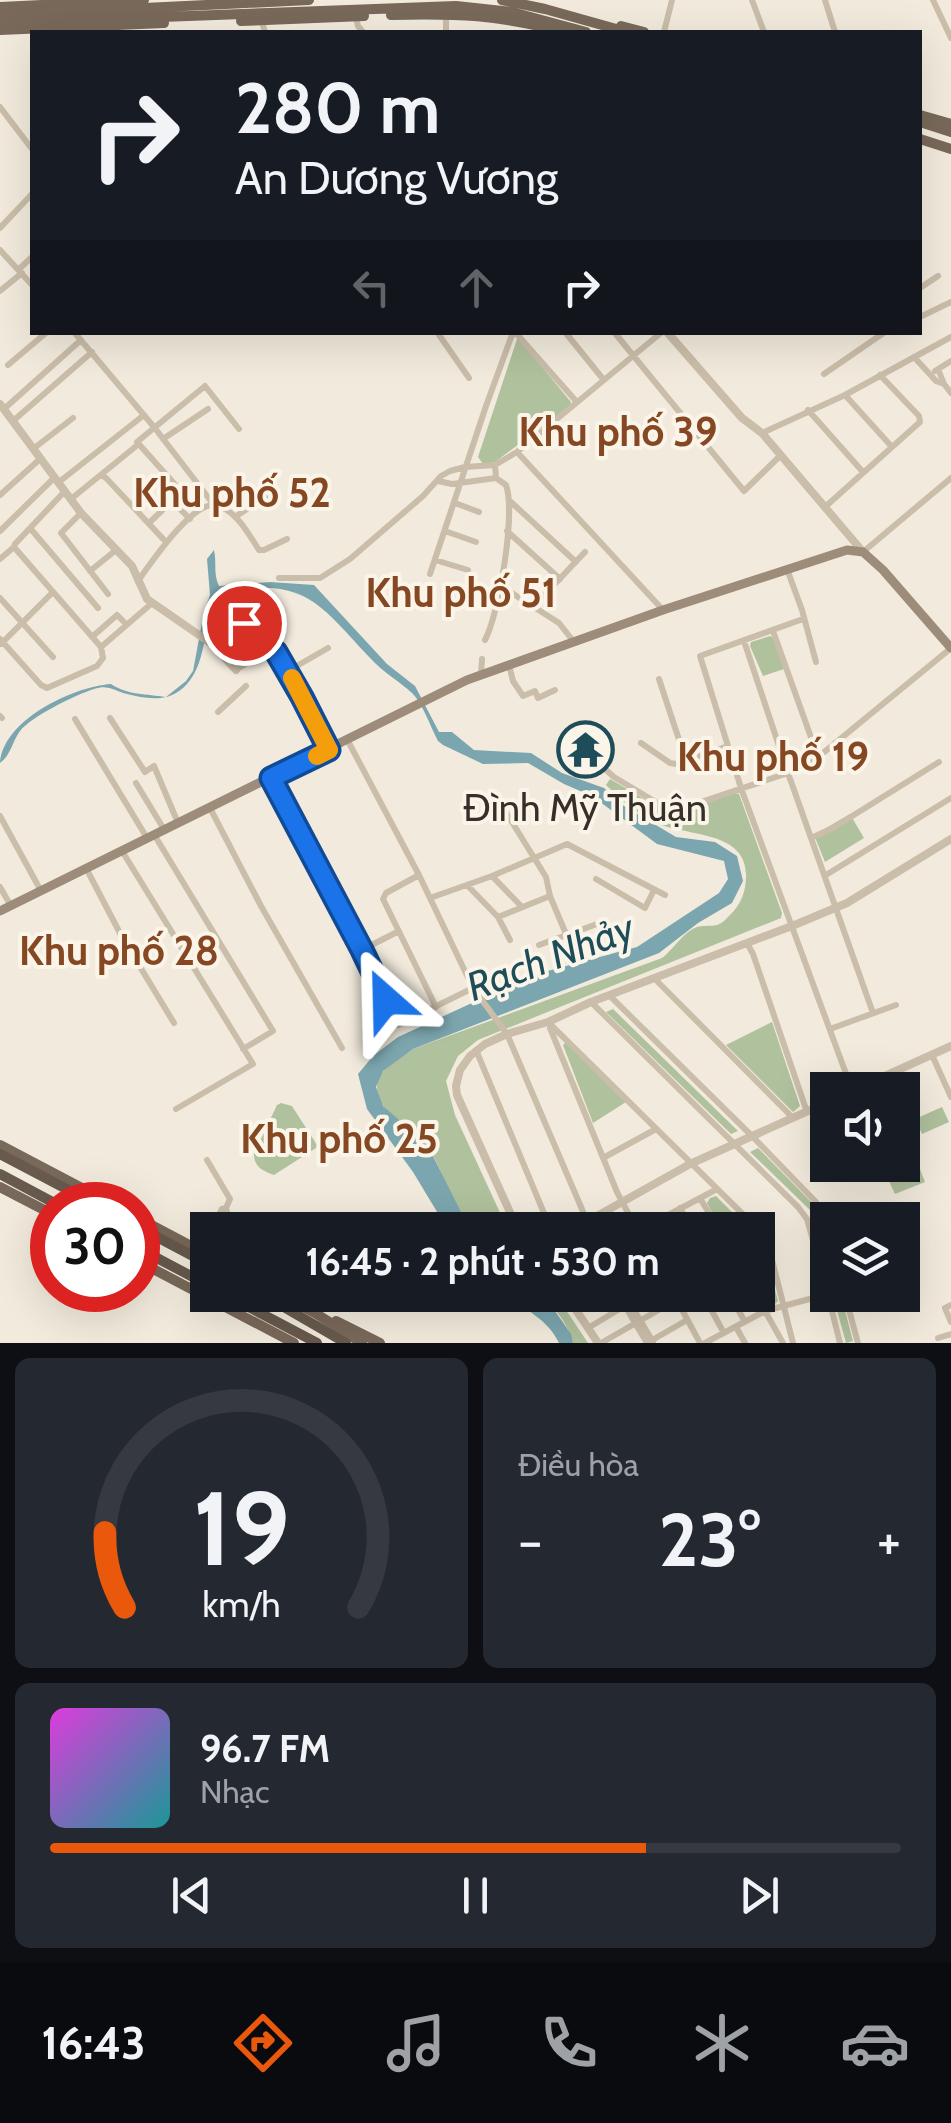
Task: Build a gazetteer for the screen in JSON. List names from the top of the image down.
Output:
{
  "districts": [
    "Khu phố 39",
    "Khu phố 52",
    "Khu phố 51",
    "Khu phố 19",
    "Khu phố 28",
    "Khu phố 25"
  ],
  "water": ["Rạch Nhảy"],
  "places": {
    "temple": ["Đình Mỹ Thuận"]
  },
  "page": {
    "turn": ["280 m", "An Dương Vương"],
    "limit": "30",
    "trip": "16:45 · 2 phút · 530 m",
    "tile": "Điều hòa",
    "heat": ["−", "23°", "+"],
    "song": ["96.7 FM", "Nhạc"],
    "tabs": "16:43",
    "gauge": ["19", "km/h"]
  }
}
